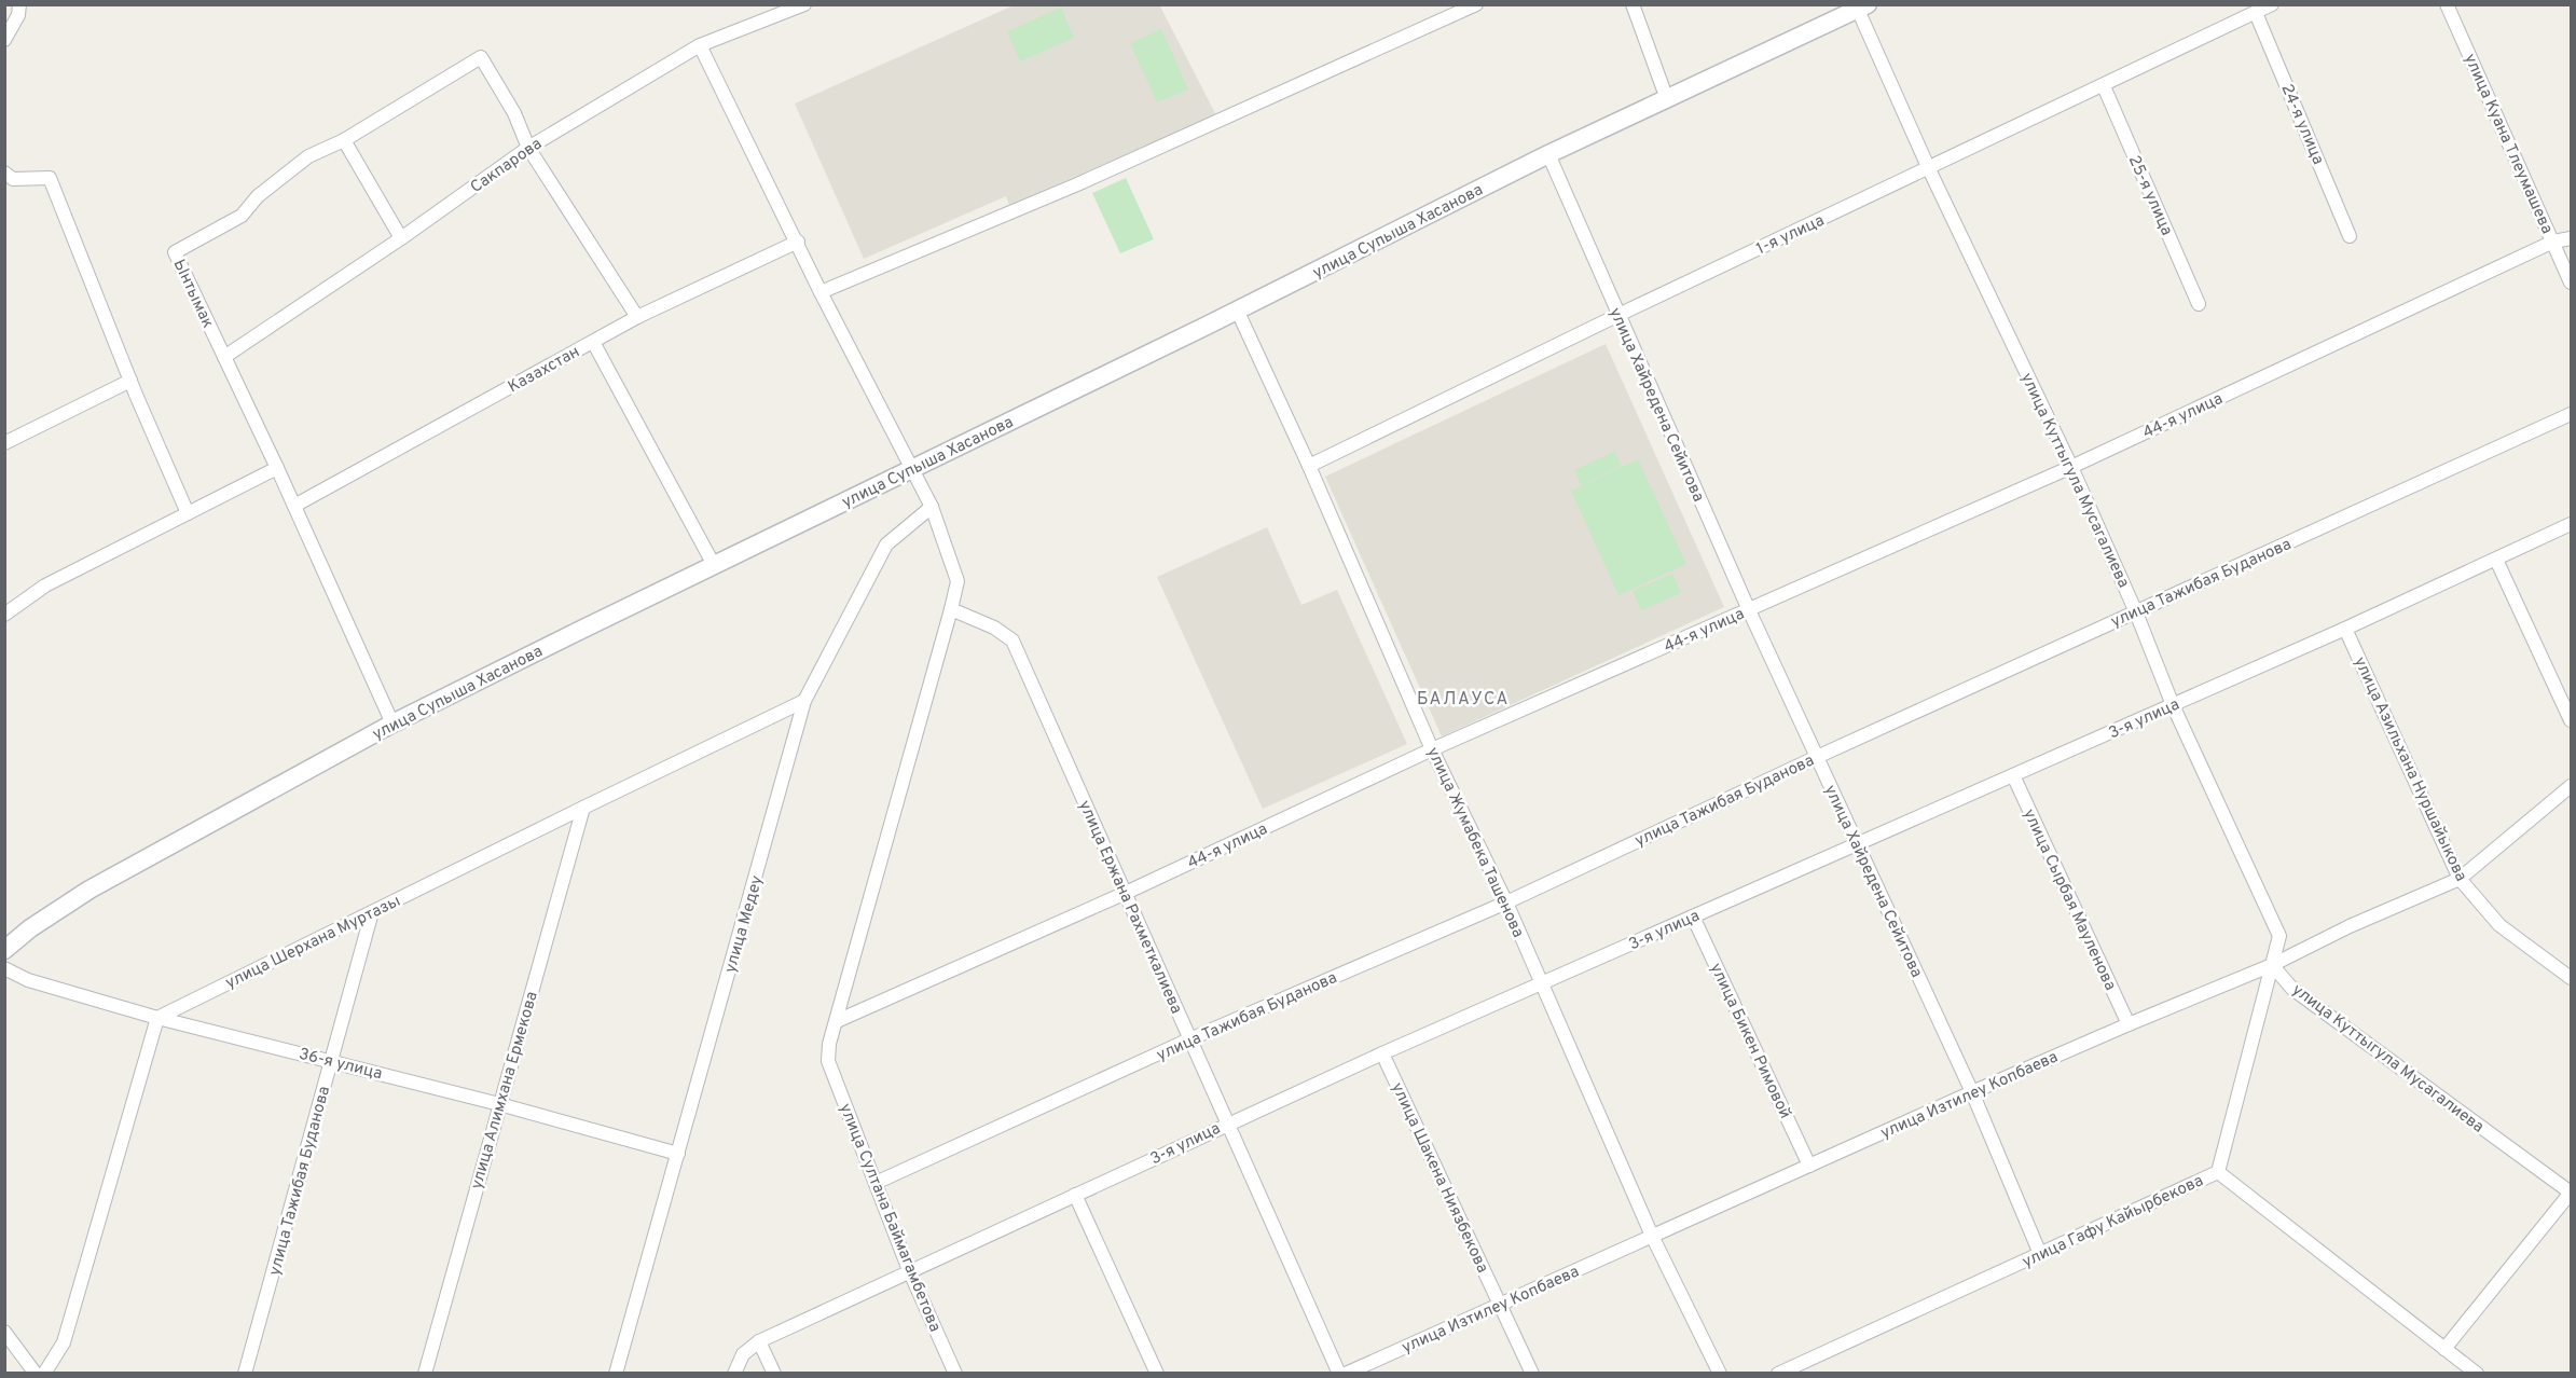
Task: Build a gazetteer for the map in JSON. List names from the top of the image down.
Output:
{
  "streets": {
    "street": [
      "24-я улица",
      "улица Куана Тлеумашева",
      "Сакпарова",
      "25-я улица",
      "улица Супыша Хасанова",
      "1-я улица",
      "Ынтымак",
      "Казахстан",
      "улица Хайредена Сейитова",
      "44-я улица",
      "улица Куттыгула Мусагалиева",
      "улица Тажибая Буданова",
      "3-я улица",
      "улица Азильхана Нуршайыкова",
      "улица Жумабека Ташенова",
      "улица Сырбая Мауленова",
      "улица Ержана Рахметкалиева",
      "улица Медеу",
      "улица Шерхана Муртазы",
      "улица Бикен Римовой",
      "36-я улица",
      "улица Алимхана Ермекова",
      "улица Изтилеу Копбаева",
      "улица Шакена Ниязбекова",
      "улица Султана Баймагамбетова",
      "улица Гафу Кайырбекова"
    ]
  },
  "crossings": [
    ["24-я улица", "1-я улица"],
    ["улица Куана Тлеумашева", "44-я улица"],
    ["Сакпарова", "Ынтымак"],
    ["25-я улица", "1-я улица"],
    ["улица Супыша Хасанова", "Ынтымак"],
    ["улица Супыша Хасанова", "улица Хайредена Сейитова"],
    ["улица Супыша Хасанова", "улица Куттыгула Мусагалиева"],
    ["улица Супыша Хасанова", "улица Жумабека Ташенова"],
    ["1-я улица", "улица Хайредена Сейитова"],
    ["1-я улица", "улица Куттыгула Мусагалиева"],
    ["1-я улица", "улица Жумабека Ташенова"],
    ["Ынтымак", "Казахстан"],
    ["улица Хайредена Сейитова", "44-я улица"],
    ["улица Хайредена Сейитова", "улица Тажибая Буданова"],
    ["улица Хайредена Сейитова", "3-я улица"],
    ["улица Хайредена Сейитова", "улица Изтилеу Копбаева"],
    ["улица Хайредена Сейитова", "улица Гафу Кайырбекова"],
    ["44-я улица", "улица Куттыгула Мусагалиева"],
    ["44-я улица", "улица Жумабека Ташенова"],
    ["44-я улица", "улица Ержана Рахметкалиева"],
    ["44-я улица", "улица Султана Баймагамбетова"],
    ["улица Куттыгула Мусагалиева", "улица Тажибая Буданова"],
    ["улица Куттыгула Мусагалиева", "3-я улица"],
    ["улица Куттыгула Мусагалиева", "улица Изтилеу Копбаева"],
    ["улица Тажибая Буданова", "улица Жумабека Ташенова"],
    ["улица Тажибая Буданова", "улица Ержана Рахметкалиева"],
    ["улица Тажибая Буданова", "улица Шерхана Муртазы"],
    ["улица Тажибая Буданова", "36-я улица"],
    ["улица Тажибая Буданова", "улица Султана Баймагамбетова"],
    ["3-я улица", "улица Азильхана Нуршайыкова"],
    ["3-я улица", "улица Жумабека Ташенова"],
    ["3-я улица", "улица Сырбая Мауленова"],
    ["3-я улица", "улица Ержана Рахметкалиева"],
    ["3-я улица", "улица Бикен Римовой"],
    ["3-я улица", "улица Шакена Ниязбекова"],
    ["3-я улица", "улица Султана Баймагамбетова"],
    ["улица Азильхана Нуршайыкова", "улица Изтилеу Копбаева"],
    ["улица Жумабека Ташенова", "улица Изтилеу Копбаева"],
    ["улица Сырбая Мауленова", "улица Изтилеу Копбаева"],
    ["улица Медеу", "улица Шерхана Муртазы"],
    ["улица Медеу", "36-я улица"],
    ["улица Шерхана Муртазы", "36-я улица"],
    ["улица Шерхана Муртазы", "улица Алимхана Ермекова"],
    ["улица Бикен Римовой", "улица Изтилеу Копбаева"],
    ["36-я улица", "улица Алимхана Ермекова"],
    ["улица Изтилеу Копбаева", "улица Шакена Ниязбекова"]
  ],
  "districts": ["БАЛАУСА"]
}
